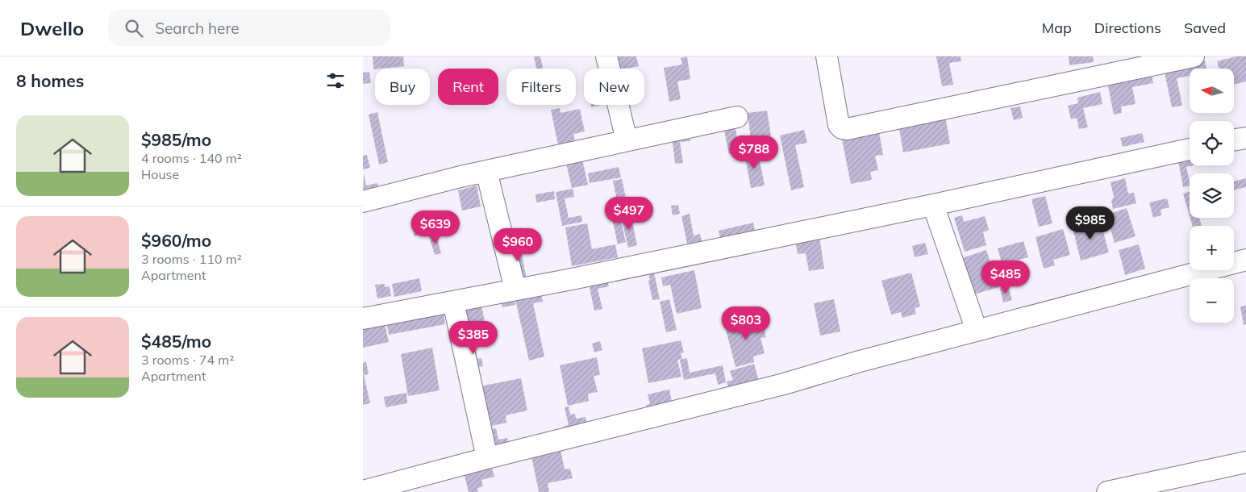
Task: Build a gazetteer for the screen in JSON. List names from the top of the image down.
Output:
{
  "north": "left",
  "page": {
    "header": "Dwello",
    "search": "Search here",
    "nav": ["Map", "Directions", "Saved"],
    "heading": "8 homes",
    "map_buttons": ["+", "−"],
    "chip": [
      "Buy",
      "Rent",
      "Filters",
      "New"
    ],
    "list": [
      {
        "name": "$985/mo",
        "note": "4 rooms · 140 m² · House"
      },
      {
        "name": "$960/mo",
        "note": "3 rooms · 110 m² · Apartment"
      },
      {
        "name": "$485/mo",
        "note": "3 rooms · 74 m² · Apartment"
      }
    ],
    "price": [
      "$788",
      "$497",
      "$985",
      "$639",
      "$960",
      "$485",
      "$803",
      "$385"
    ]
  }
}
